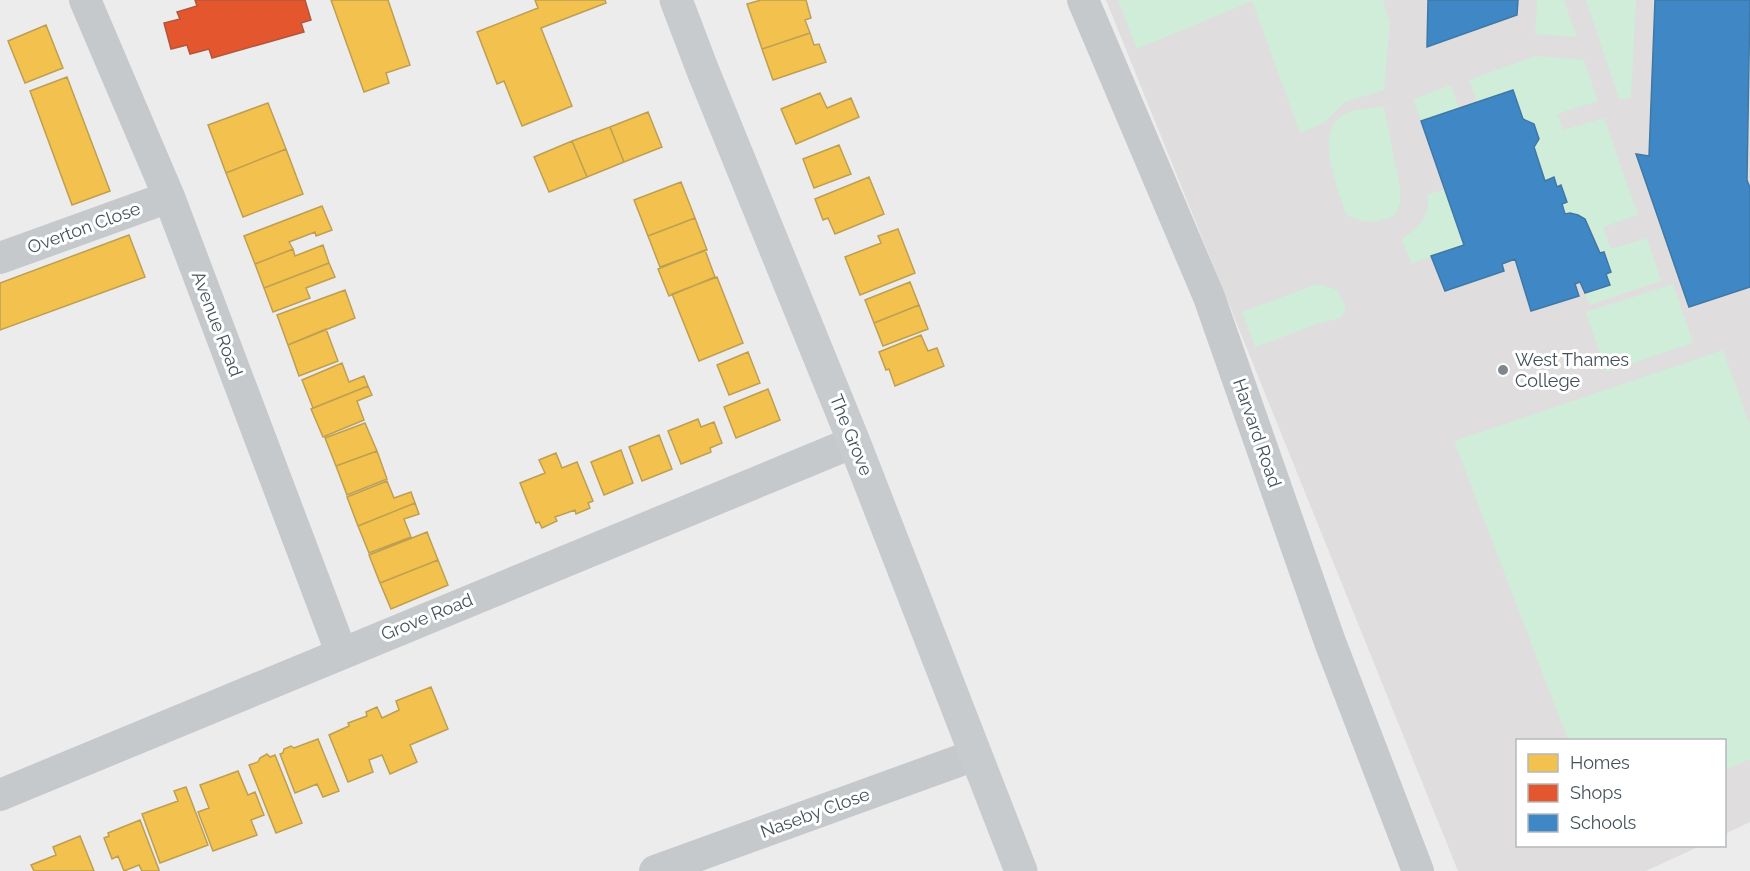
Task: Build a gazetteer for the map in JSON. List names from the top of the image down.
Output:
{
  "streets": {
    "street": [
      "Overton Close",
      "Avenue Road",
      "Harvard Road",
      "The Grove",
      "Grove Road",
      "Naseby Close"
    ]
  },
  "crossings": [
    ["Overton Close", "Avenue Road"],
    ["Avenue Road", "Grove Road"],
    ["The Grove", "Grove Road"],
    ["The Grove", "Naseby Close"]
  ],
  "places": ["West Thames College"],
  "legend": ["Homes", "Shops", "Schools"]
}
